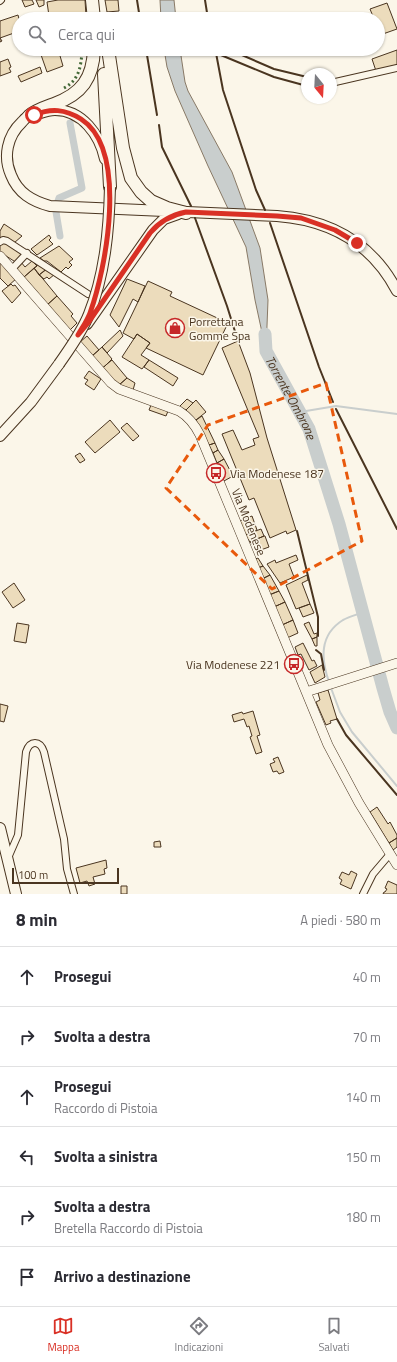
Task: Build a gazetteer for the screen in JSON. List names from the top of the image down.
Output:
{
  "streets": {
    "street": ["Via Modenese"]
  },
  "water": ["Torrente Ombrone"],
  "places": {
    "shop": ["Porrettana Gomme Spa"],
    "bus stop": ["Via Modenese 187", "Via Modenese 221"]
  },
  "scale_bar": "100 m",
  "north": "bottom",
  "page": {
    "search": "Cerca qui",
    "scale": "100 m",
    "heading": ["8 min", "A piedi · 580 m"],
    "list": [
      ["Prosegui", "40 m"],
      ["Svolta a destra", "70 m"],
      ["Prosegui", "Raccordo di Pistoia", "140 m"],
      ["Svolta a sinistra", "150 m"],
      ["Svolta a destra", "Bretella Raccordo di Pistoia", "180 m"],
      "Arrivo a destinazione"
    ],
    "nav": ["Mappa", "Indicazioni", "Salvati"]
  }
}
